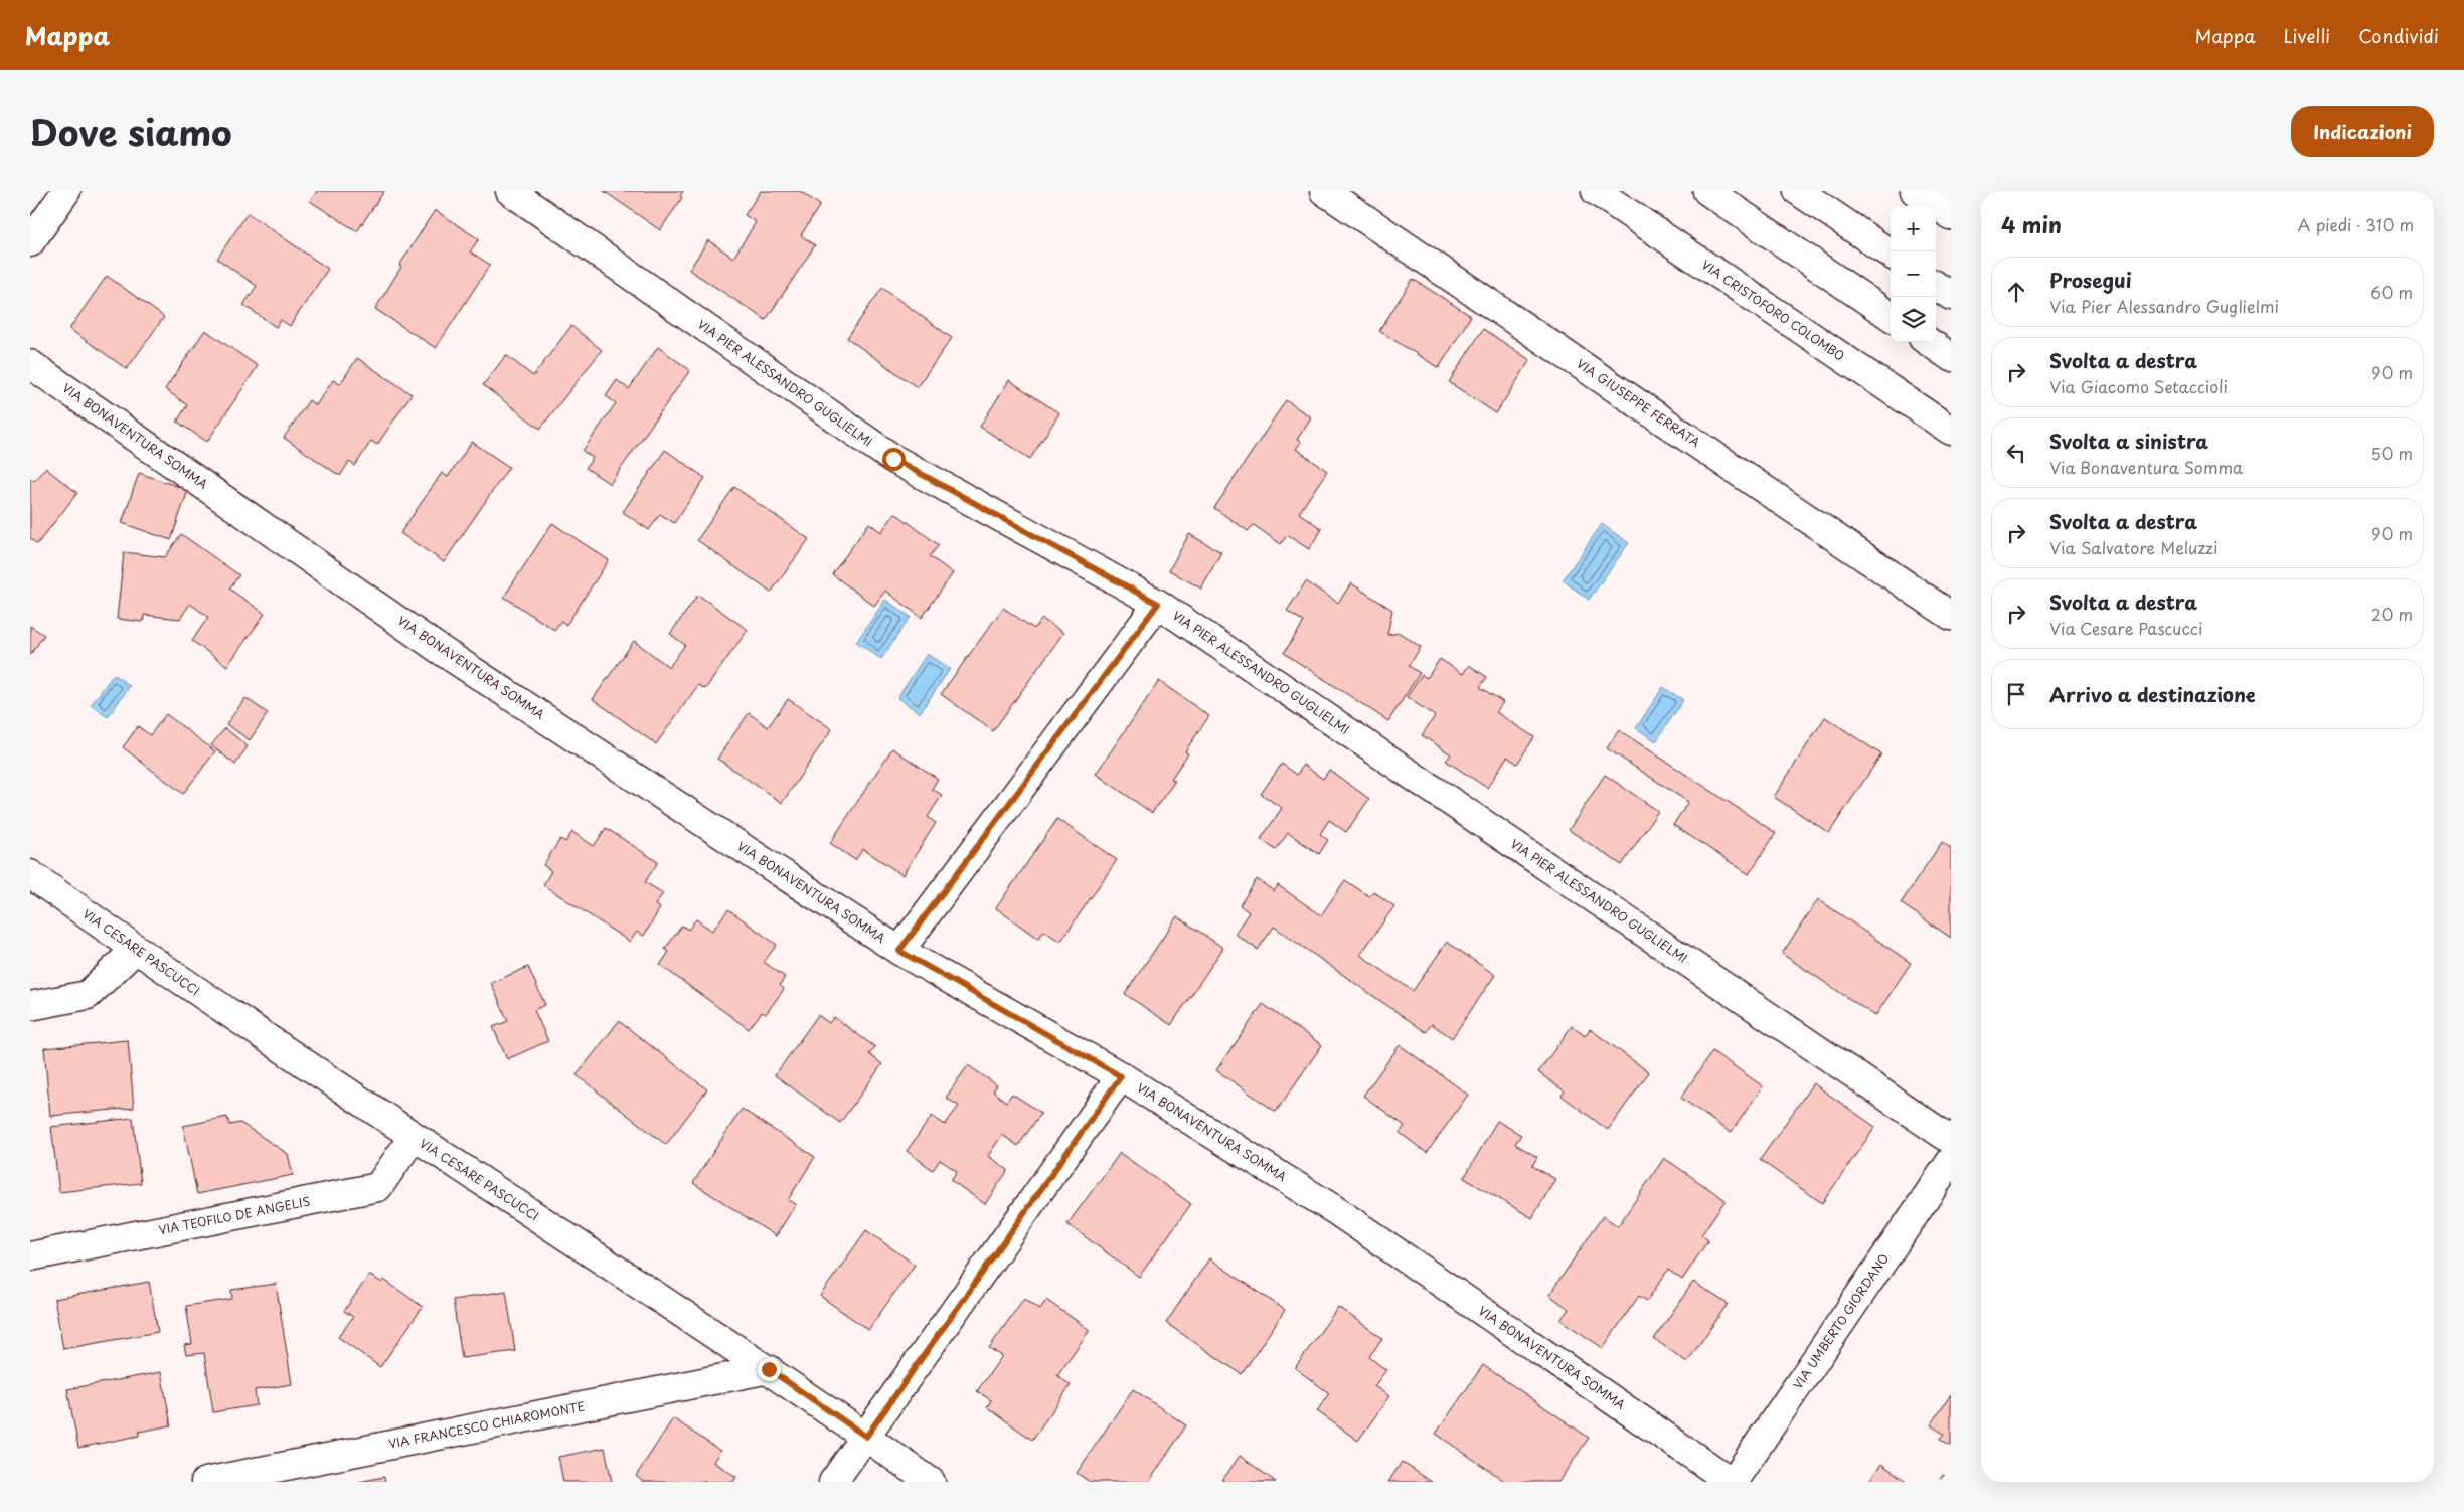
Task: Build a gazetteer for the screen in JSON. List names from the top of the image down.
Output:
{
  "streets": {
    "street": [
      "VIA CRISTOFORO COLOMBO",
      "VIA PIER ALESSANDRO GUGLIELMI",
      "VIA GIUSEPPE FERRATA",
      "VIA BONAVENTURA SOMMA",
      "VIA CESARE PASCUCCI",
      "VIA TEOFILO DE ANGELIS",
      "VIA UMBERTO GIORDANO",
      "VIA FRANCESCO CHIAROMONTE"
    ]
  },
  "crossings": [
    ["VIA BONAVENTURA SOMMA", "VIA UMBERTO GIORDANO"],
    ["VIA CESARE PASCUCCI", "VIA TEOFILO DE ANGELIS"],
    ["VIA CESARE PASCUCCI", "VIA FRANCESCO CHIAROMONTE"]
  ],
  "page": {
    "header": "Mappa",
    "nav": ["Mappa", "Livelli", "Condividi"],
    "title": "Dove siamo",
    "buttons": "Indicazioni",
    "heading": ["4 min", "A piedi · 310 m"],
    "map_buttons": ["+", "−"],
    "list": [
      ["Prosegui", "Via Pier Alessandro Guglielmi", "60 m"],
      ["Svolta a destra", "Via Giacomo Setaccioli", "90 m"],
      ["Svolta a sinistra", "Via Bonaventura Somma", "50 m"],
      ["Svolta a destra", "Via Salvatore Meluzzi", "90 m"],
      ["Svolta a destra", "Via Cesare Pascucci", "20 m"],
      "Arrivo a destinazione"
    ]
  }
}
